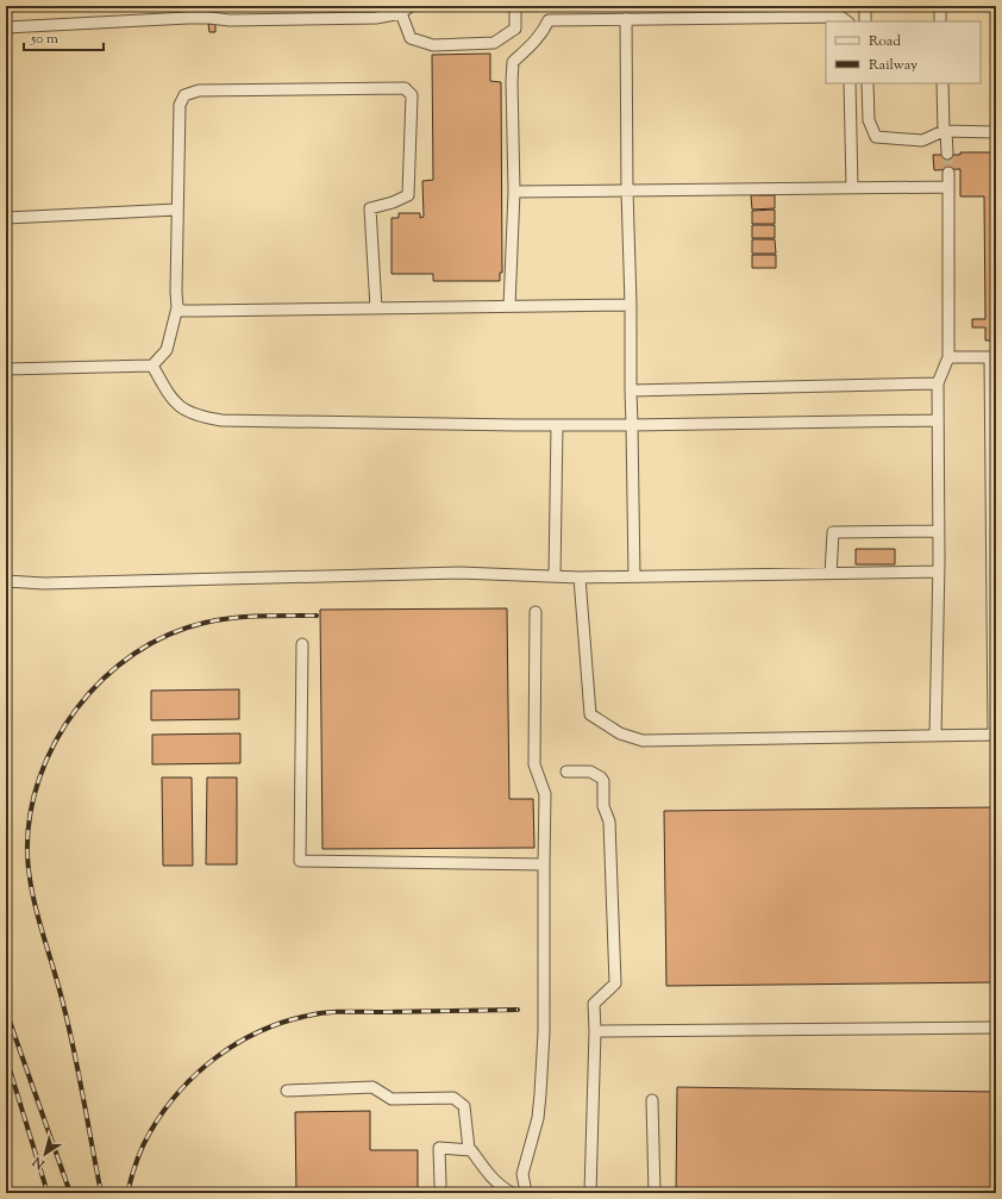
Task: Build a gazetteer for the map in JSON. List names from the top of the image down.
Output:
{
  "legend": ["Road", "Railway"],
  "scale_bar": "50 m",
  "north": "bottom left"
}
